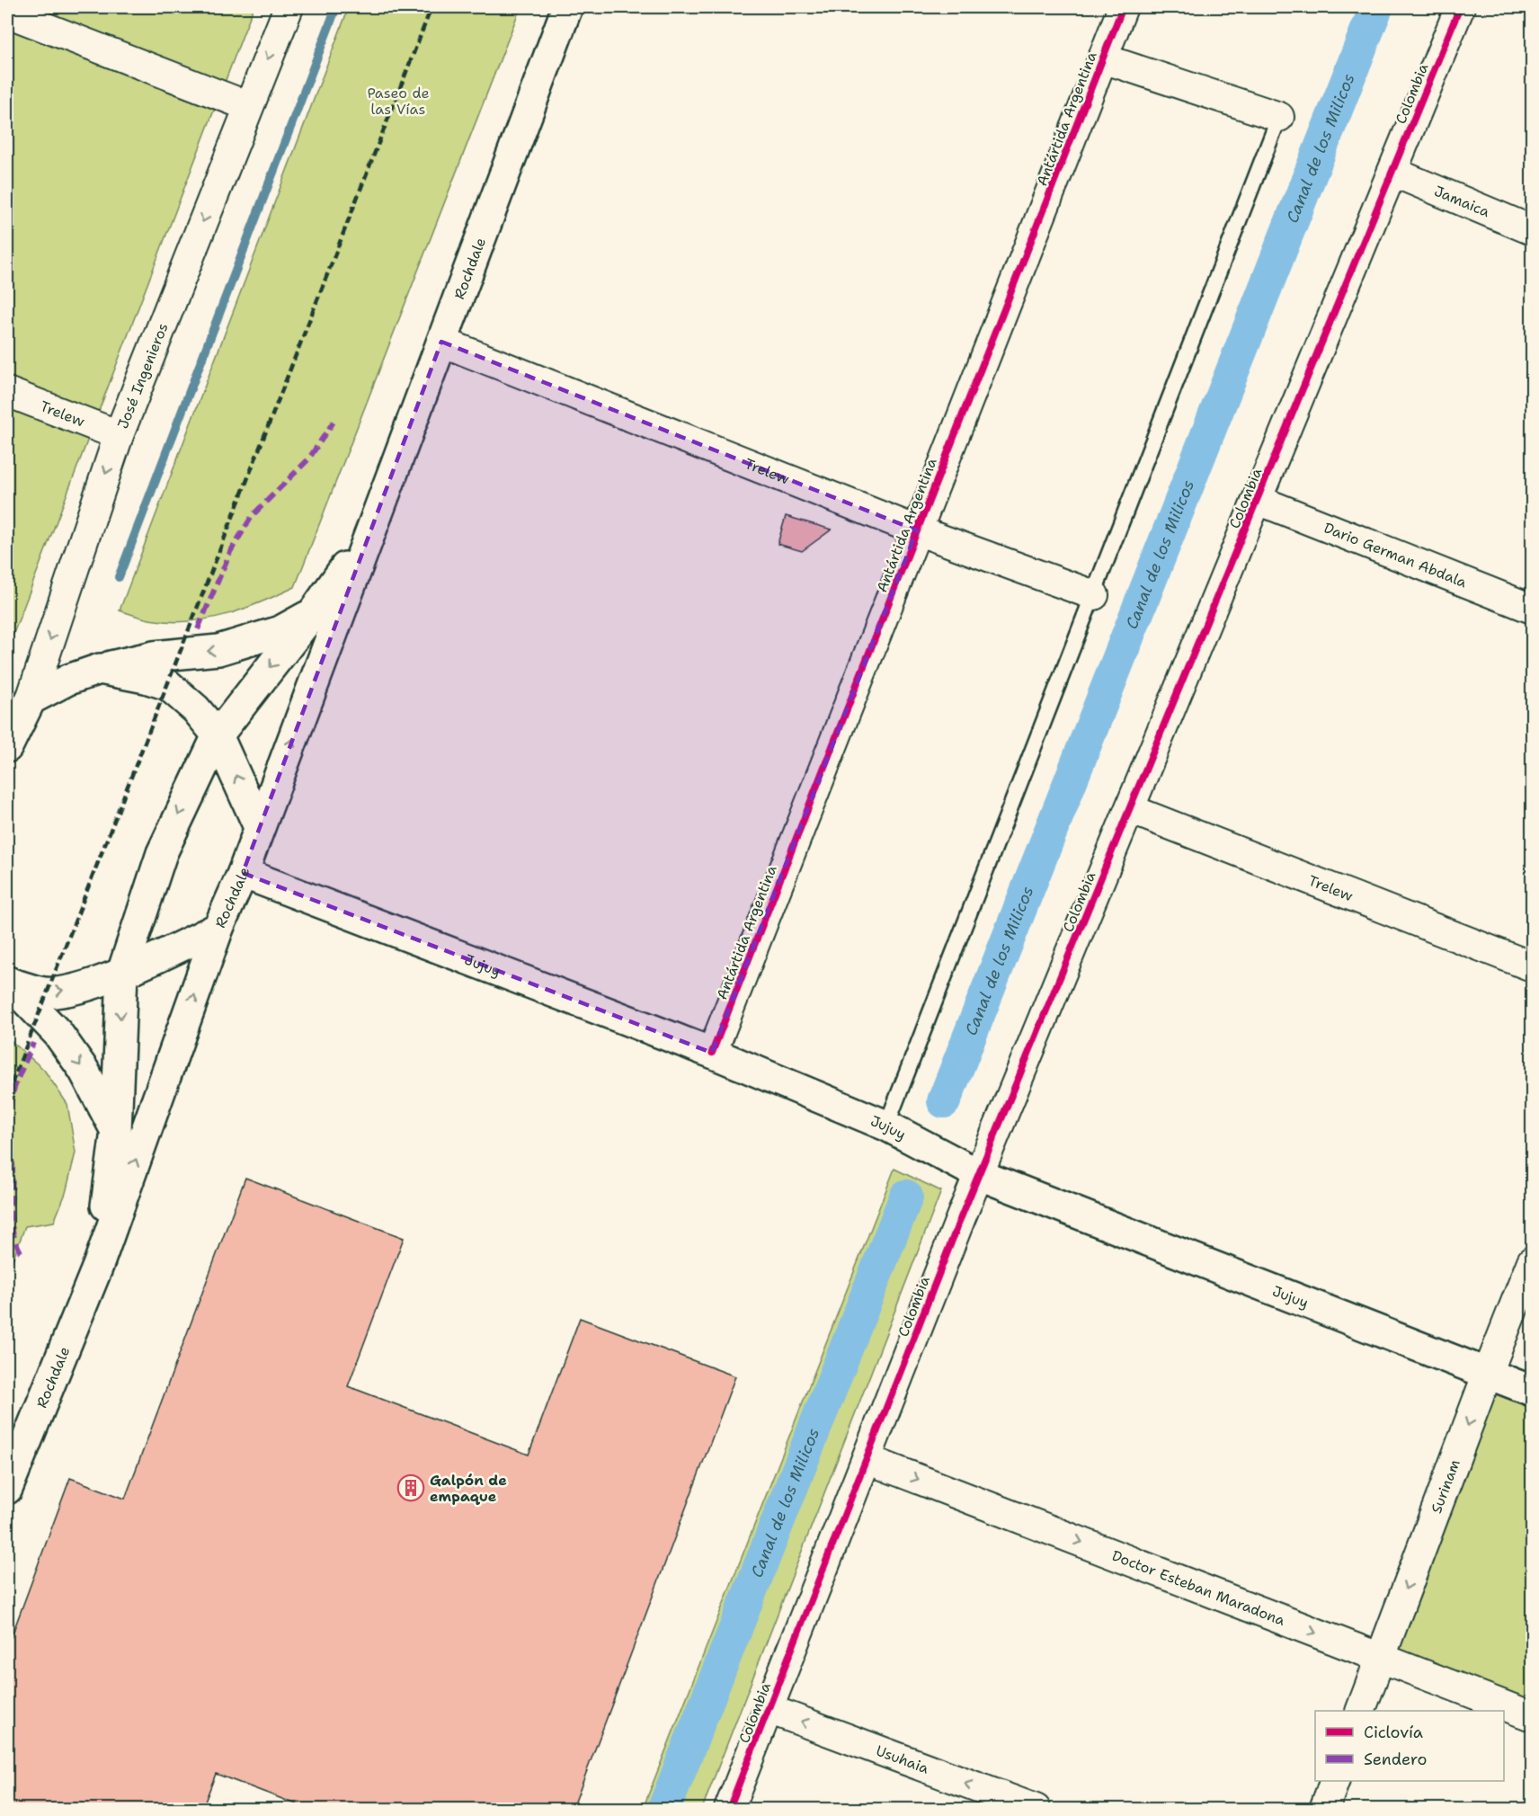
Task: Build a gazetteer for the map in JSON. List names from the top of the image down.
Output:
{
  "streets": {
    "main road": ["Rochdale", "José Ingenieros", "Jujuy"],
    "street": [
      "Colombia",
      "Antártida Argentina",
      "Jamaica",
      "Trelew",
      "Dario German Abdala",
      "Surinam",
      "Doctor Esteban Maradona",
      "Usuhaia"
    ]
  },
  "crossings": [
    ["Colombia", "Jamaica"],
    ["Colombia", "Trelew"],
    ["Colombia", "Dario German Abdala"],
    ["Colombia", "Jujuy"],
    ["Colombia", "Doctor Esteban Maradona"],
    ["Colombia", "Usuhaia"],
    ["Antártida Argentina", "Trelew"],
    ["Antártida Argentina", "Jujuy"],
    ["Rochdale", "José Ingenieros"],
    ["Rochdale", "Trelew"],
    ["Rochdale", "Jujuy"],
    ["José Ingenieros", "Trelew"],
    ["Jujuy", "Surinam"],
    ["Surinam", "Doctor Esteban Maradona"]
  ],
  "one_way": [
    "José Ingenieros",
    "Surinam",
    "Doctor Esteban Maradona",
    "Usuhaia"
  ],
  "water": ["Canal de los Milicos"],
  "parks": ["Paseo de las Vías"],
  "places": {
    "building": ["Galpón de empaque"]
  },
  "legend": ["Ciclovía", "Sendero"]
}
